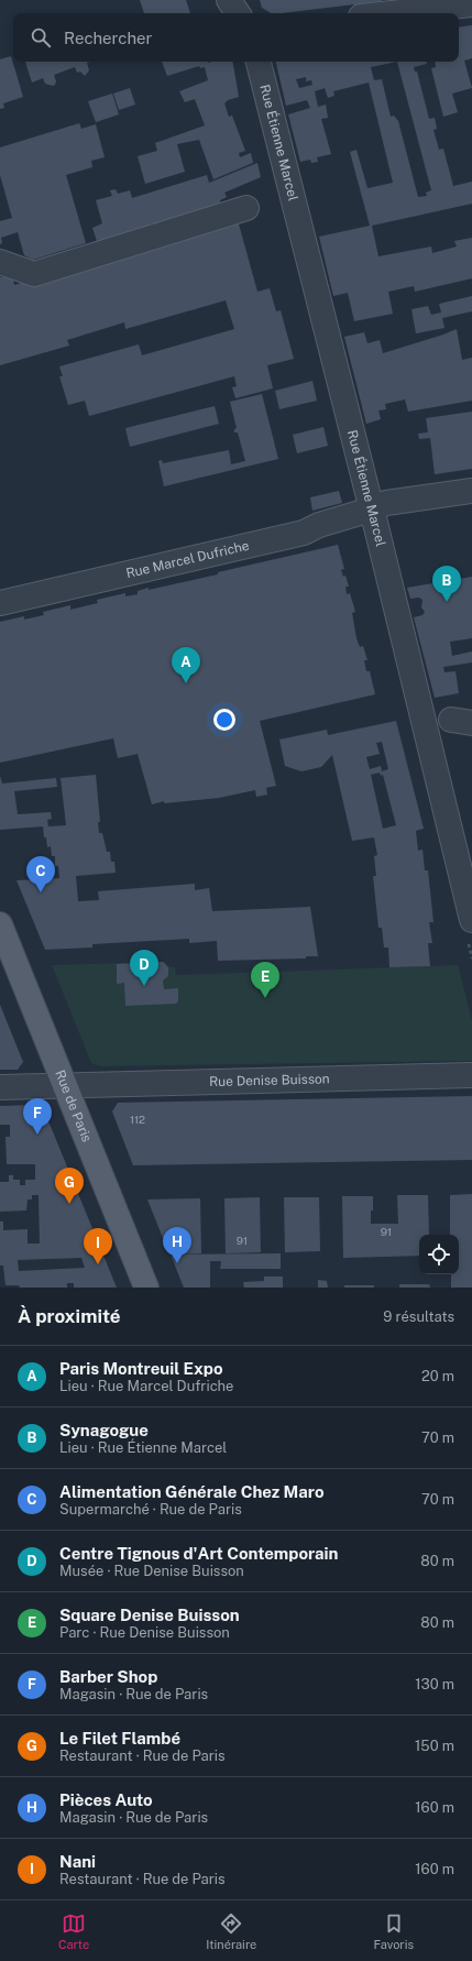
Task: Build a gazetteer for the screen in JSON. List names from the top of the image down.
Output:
{
  "streets": {
    "main road": ["Rue de Paris"],
    "street": ["Rue Étienne Marcel", "Rue Marcel Dufriche", "Rue Denise Buisson"]
  },
  "crossings": [
    ["Rue Étienne Marcel", "Rue Marcel Dufriche"],
    ["Rue Denise Buisson", "Rue de Paris"]
  ],
  "house_numbers": ["112", "91", "91"],
  "page": {
    "search": "Rechercher",
    "pins": [
      "B",
      "A",
      "C",
      "D",
      "E",
      "F",
      "G",
      "H",
      "I"
    ],
    "heading": ["À proximité", "9 résultats"],
    "list": [
      {
        "mark": "A",
        "name": "Paris Montreuil Expo",
        "note": "Lieu · Rue Marcel Dufriche",
        "value": "20 m"
      },
      {
        "mark": "B",
        "name": "Synagogue",
        "note": "Lieu · Rue Étienne Marcel",
        "value": "70 m"
      },
      {
        "mark": "C",
        "name": "Alimentation Générale Chez Maro",
        "note": "Supermarché · Rue de Paris",
        "value": "70 m"
      },
      {
        "mark": "D",
        "name": "Centre Tignous d'Art Contemporain",
        "note": "Musée · Rue Denise Buisson",
        "value": "80 m"
      },
      {
        "mark": "E",
        "name": "Square Denise Buisson",
        "note": "Parc · Rue Denise Buisson",
        "value": "80 m"
      },
      {
        "mark": "F",
        "name": "Barber Shop",
        "note": "Magasin · Rue de Paris",
        "value": "130 m"
      },
      {
        "mark": "G",
        "name": "Le Filet Flambé",
        "note": "Restaurant · Rue de Paris",
        "value": "150 m"
      },
      {
        "mark": "H",
        "name": "Pièces Auto",
        "note": "Magasin · Rue de Paris",
        "value": "160 m"
      },
      {
        "mark": "I",
        "name": "Nani",
        "note": "Restaurant · Rue de Paris",
        "value": "160 m"
      }
    ],
    "nav": ["Carte", "Itinéraire", "Favoris"]
  }
}
